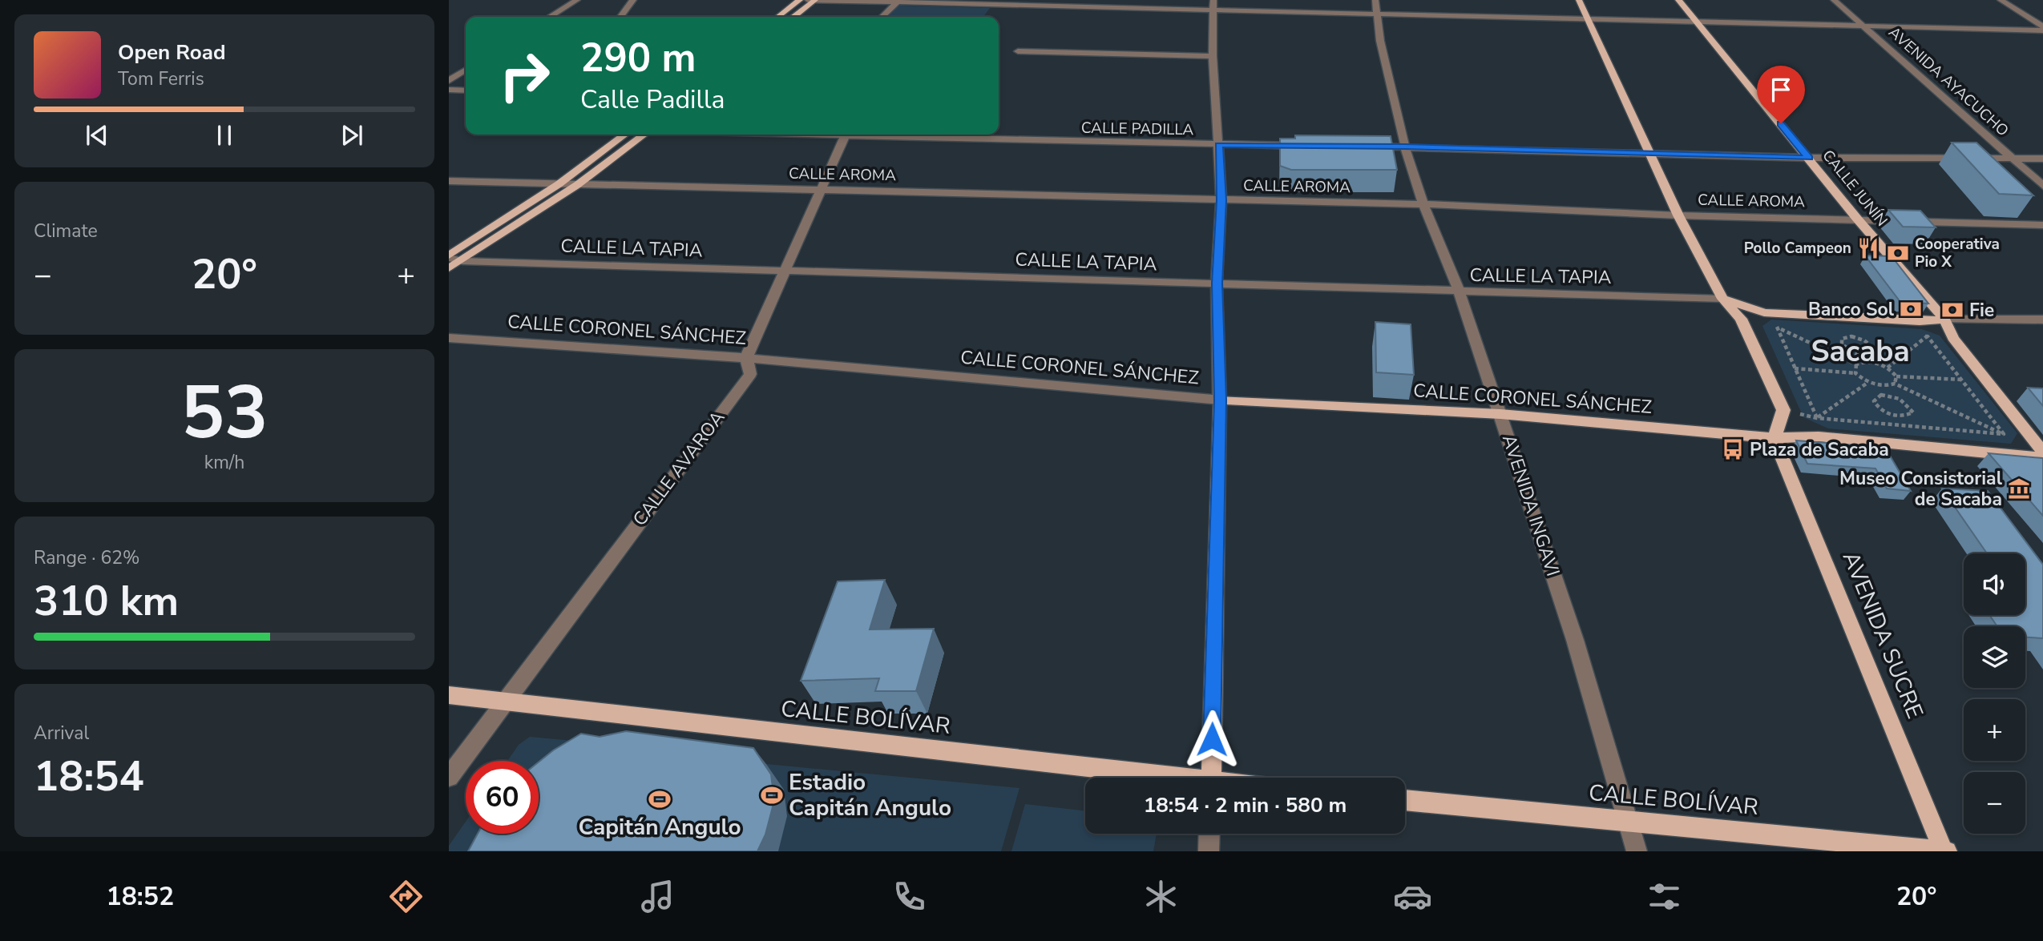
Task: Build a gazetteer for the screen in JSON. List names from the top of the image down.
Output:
{
  "streets": {
    "main road": [
      "CALLE JUNÍN",
      "CALLE CORONEL SÁNCHEZ",
      "AVENIDA SUCRE",
      "CALLE BOLÍVAR"
    ],
    "street": [
      "AVENIDA AYACUCHO",
      "CALLE PADILLA",
      "CALLE AROMA",
      "CALLE LA TAPIA",
      "CALLE AVAROA",
      "AVENIDA INGAVI"
    ]
  },
  "crossings": [
    ["CALLE AROMA", "CALLE JUNÍN"],
    ["CALLE AROMA", "CALLE AVAROA"],
    ["CALLE AROMA", "AVENIDA INGAVI"],
    ["CALLE LA TAPIA", "CALLE AVAROA"],
    ["CALLE LA TAPIA", "AVENIDA INGAVI"],
    ["CALLE CORONEL SÁNCHEZ", "CALLE AVAROA"],
    ["CALLE CORONEL SÁNCHEZ", "AVENIDA INGAVI"],
    ["CALLE CORONEL SÁNCHEZ", "AVENIDA SUCRE"],
    ["CALLE AVAROA", "CALLE BOLÍVAR"],
    ["AVENIDA INGAVI", "CALLE BOLÍVAR"],
    ["AVENIDA SUCRE", "CALLE BOLÍVAR"]
  ],
  "districts": ["Sacaba"],
  "places": {
    "restaurant": ["Pollo Campeon"],
    "bank": ["Cooperativa Pio X", "Banco Sol", "Fie"],
    "bus stop": ["Plaza de Sacaba"],
    "museum": ["Museo Consistorial de Sacaba"],
    "sports": ["Estadio Capitán Angulo", "Capitán Angulo"]
  },
  "page": {
    "turn": ["290 m", "Calle Padilla"],
    "song": ["Open Road", "Tom Ferris"],
    "tile": [
      "Climate",
      ["53", "km/h"],
      ["Range · 62%", "310 km"],
      ["Arrival", "18:54"]
    ],
    "heat": ["−", "20°", "+"],
    "map_buttons": ["+", "−"],
    "limit": "60",
    "trip": "18:54 · 2 min · 580 m",
    "tabs": ["18:52", "20°"]
  }
}
